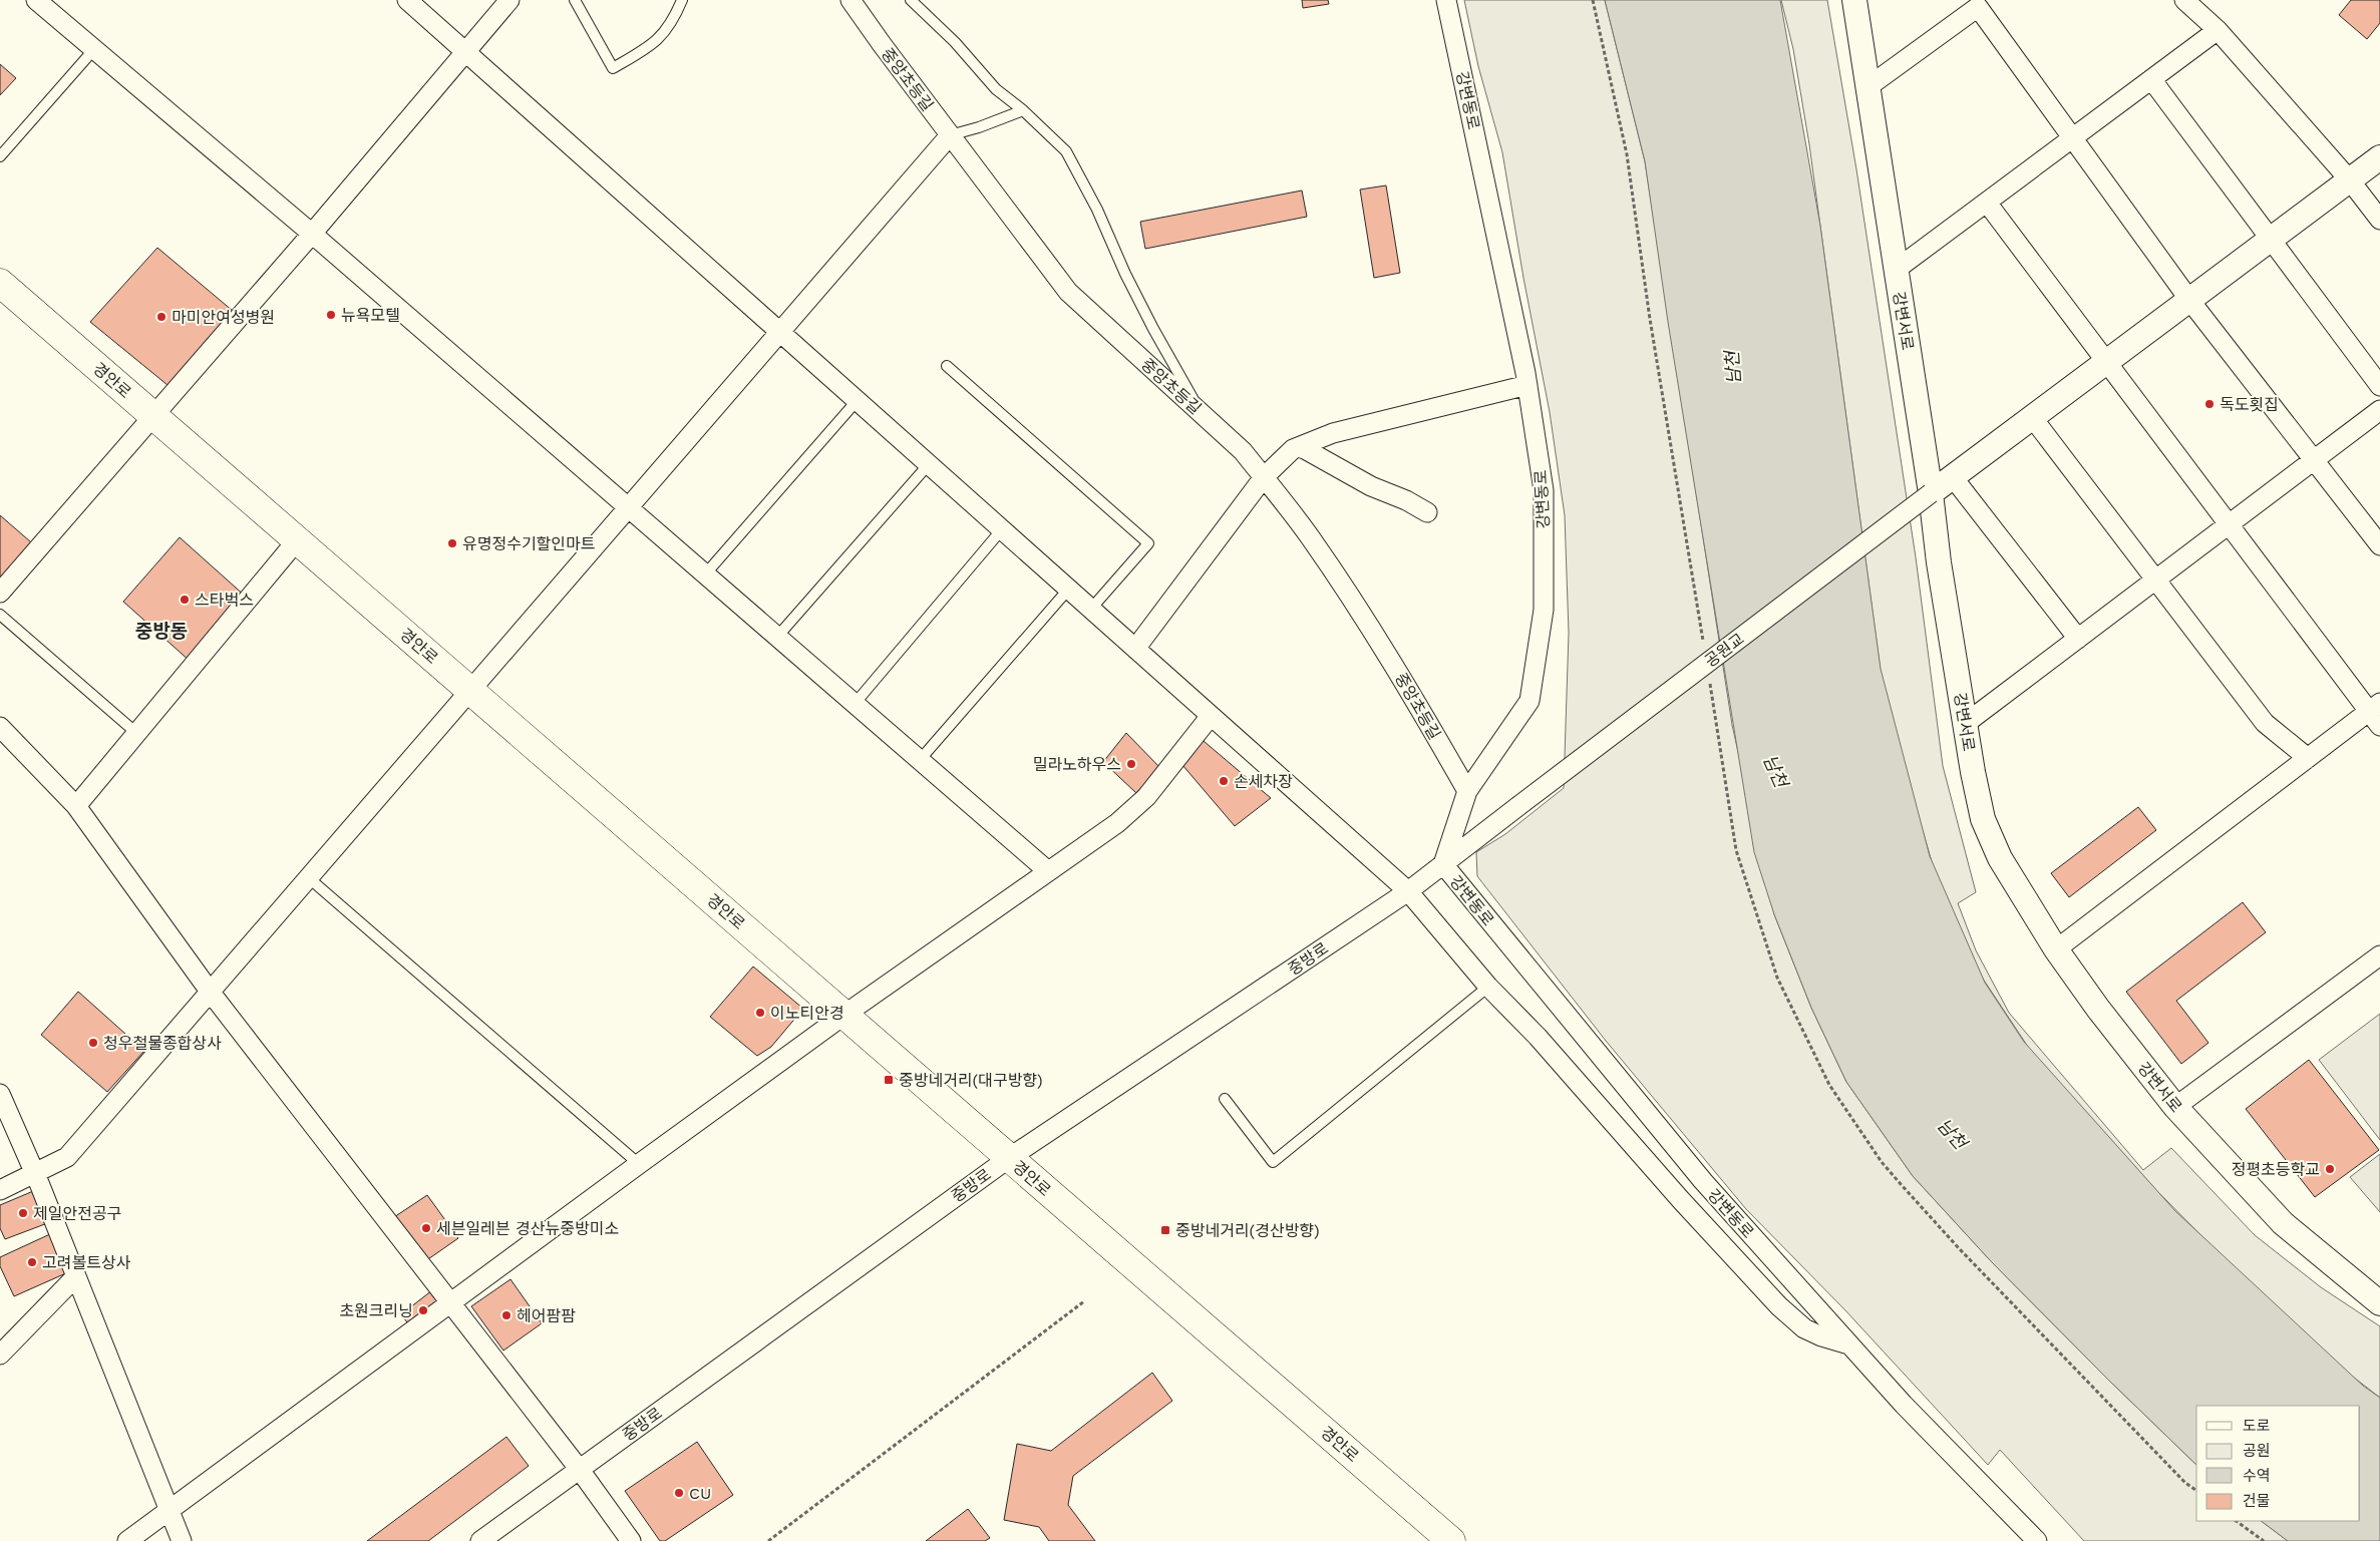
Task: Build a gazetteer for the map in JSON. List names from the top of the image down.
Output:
{
  "streets": {
    "main road": ["경안로"],
    "street": [
      "중앙초등길",
      "강변동로",
      "강변서로",
      "공원교",
      "중방로"
    ]
  },
  "crossings": [
    ["중앙초등길", "강변동로"],
    ["강변동로", "중방로"],
    ["강변서로", "공원교"],
    ["경안로", "중방로"],
    ["공원교", "중방로"]
  ],
  "districts": ["중방동"],
  "water": ["남천"],
  "places": {
    "other": [
      "뉴욕모텔",
      "마미안여성병원",
      "독도횟집",
      "유명정수기할인마트",
      "스타벅스",
      "밀라노하우스",
      "손세차장",
      "이노티안경",
      "청우철물종합상사",
      "정평초등학교",
      "제일안전공구",
      "세븐일레븐 경산뉴중방미소",
      "고려볼트상사",
      "초원크리닝",
      "헤어팜팜",
      "CU"
    ],
    "transit": ["중방네거리(대구방향)", "중방네거리(경산방향)"]
  },
  "legend": [
    "도로",
    "공원",
    "수역",
    "건물"
  ]
}
